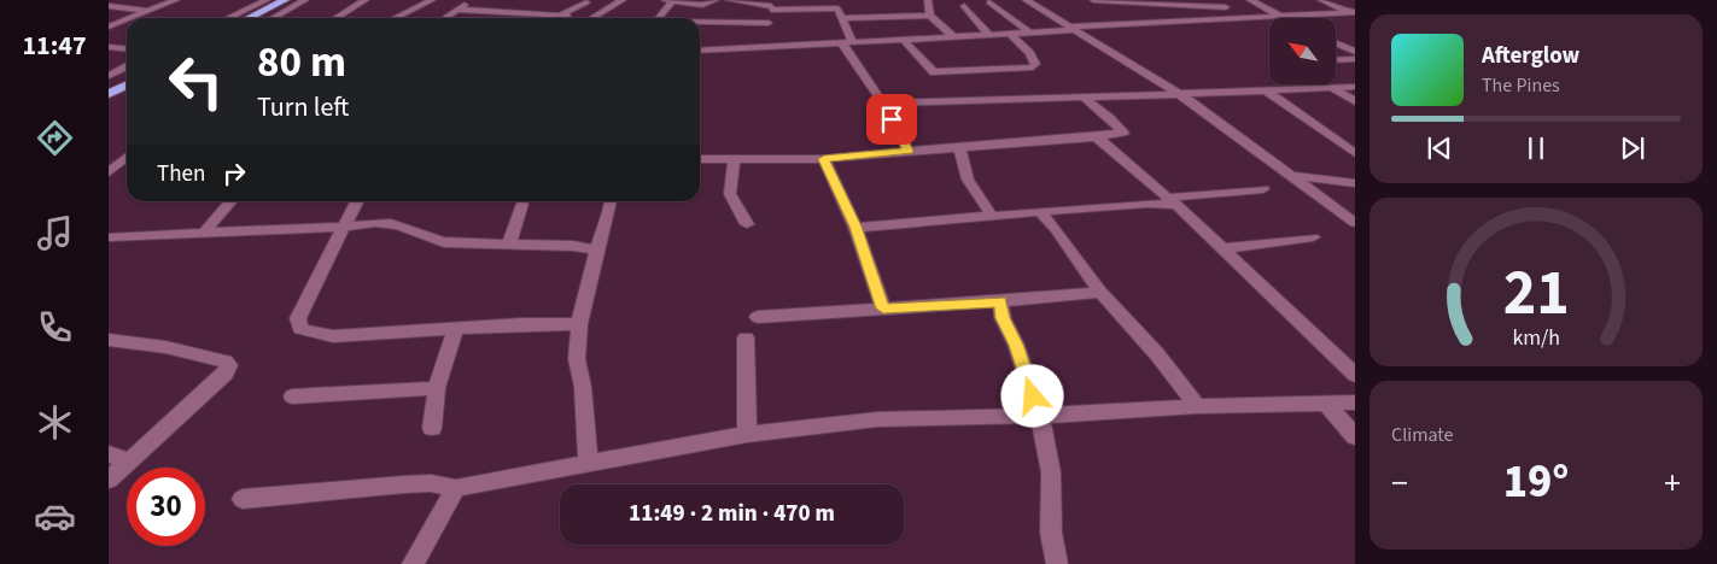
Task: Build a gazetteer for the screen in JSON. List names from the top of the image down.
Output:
{
  "north": "top left",
  "page": {
    "tabs": "11:47",
    "turn": ["80 m", "Turn left"],
    "song": ["Afterglow", "The Pines"],
    "then": "Then",
    "tile": "Climate",
    "heat": ["−", "19°", "+"],
    "limit": "30",
    "trip": "11:49 · 2 min · 470 m",
    "gauge": ["21", "km/h"]
  }
}
